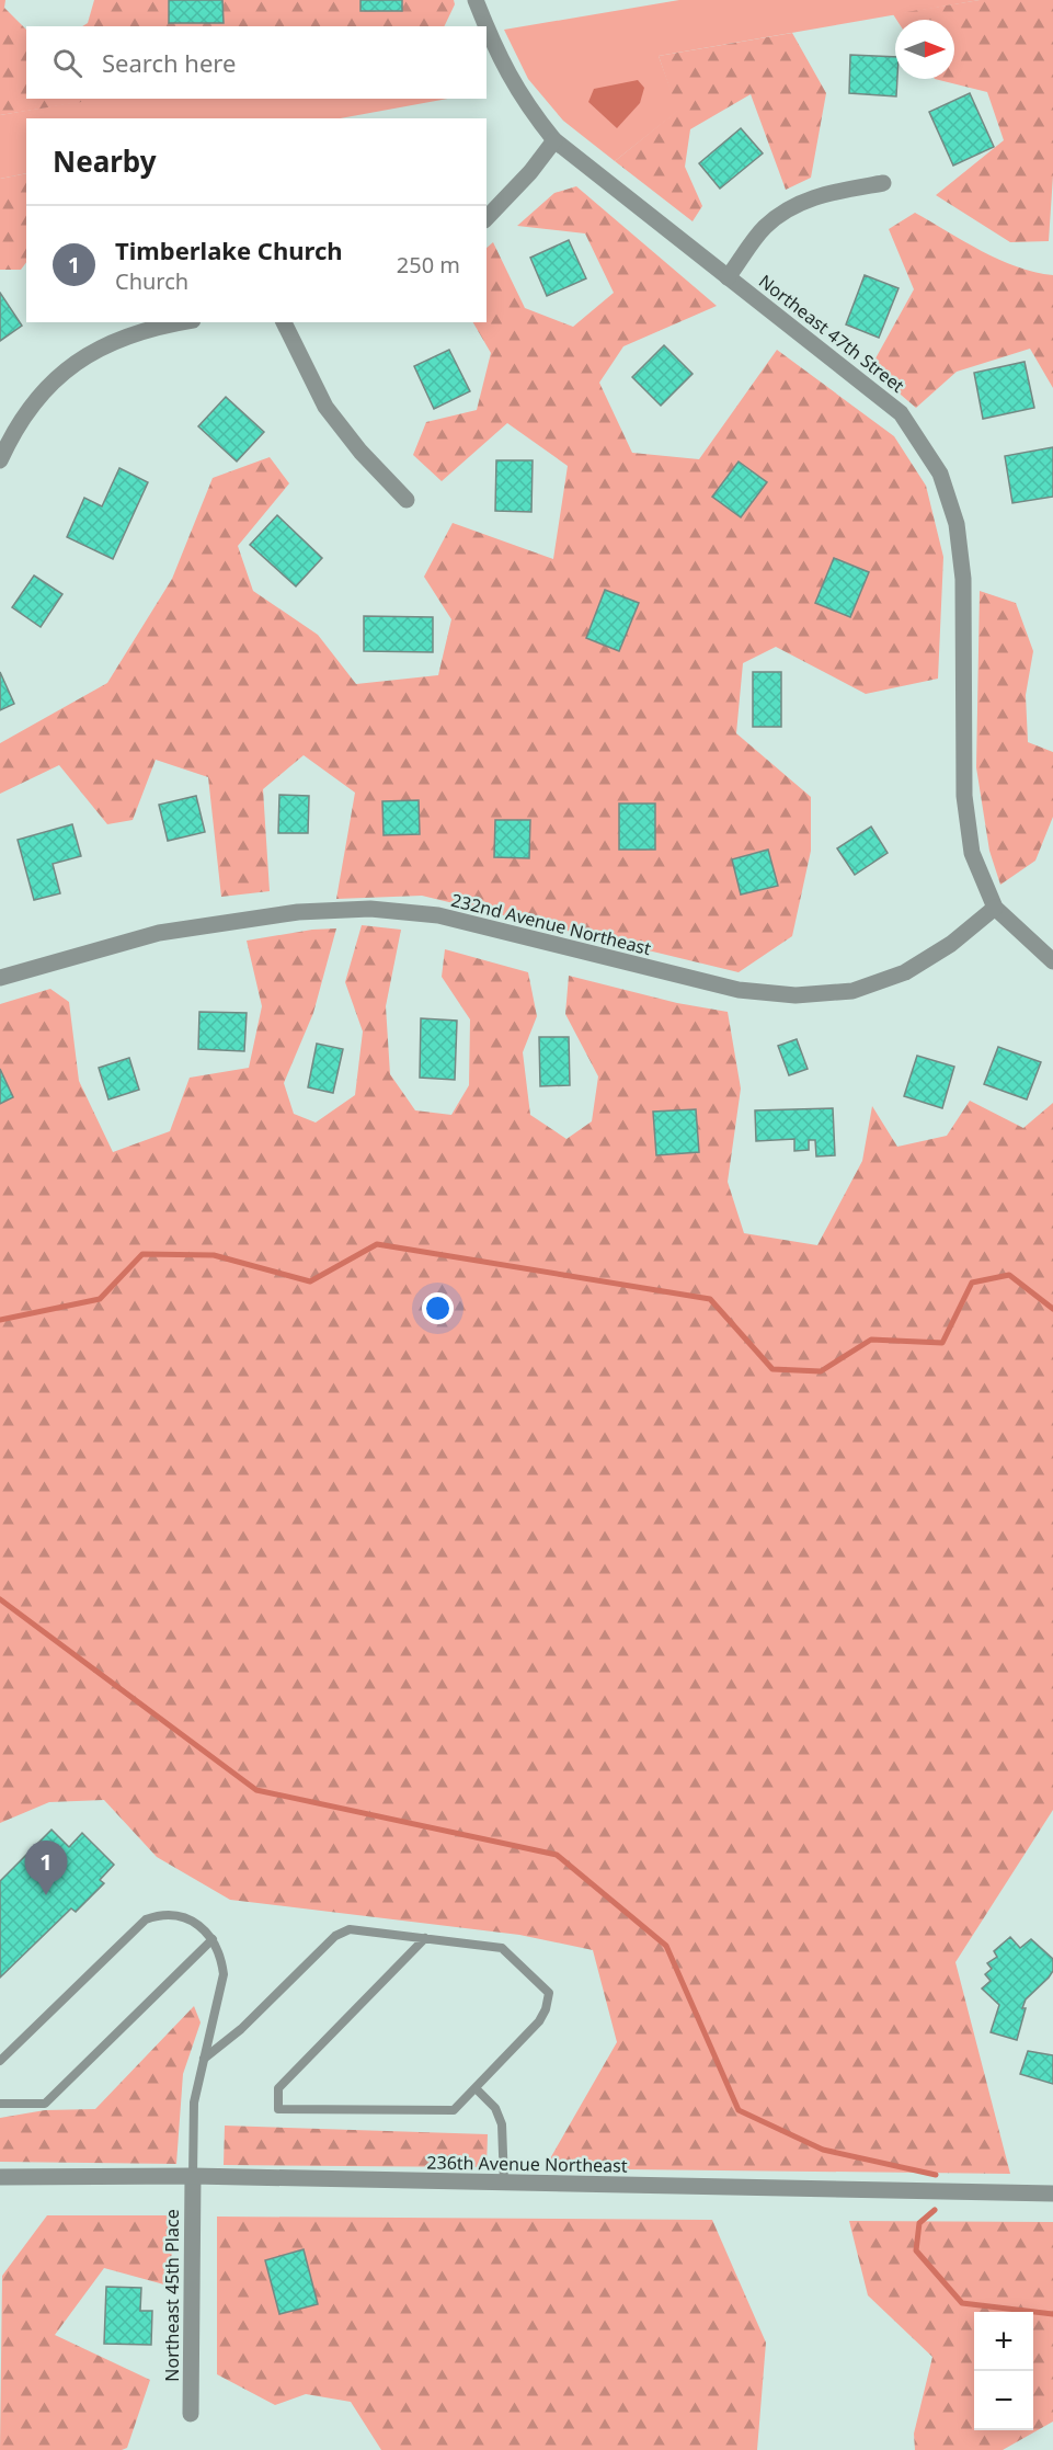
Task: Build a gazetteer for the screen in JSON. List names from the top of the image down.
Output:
{
  "streets": {
    "street": [
      "Northeast 47th Street",
      "232nd Avenue Northeast",
      "236th Avenue Northeast",
      "Northeast 45th Place"
    ]
  },
  "crossings": [
    ["Northeast 47th Street", "232nd Avenue Northeast"],
    ["236th Avenue Northeast", "Northeast 45th Place"]
  ],
  "north": "right",
  "page": {
    "search": "Search here",
    "heading": "Nearby",
    "list": [
      {
        "mark": "1",
        "name": "Timberlake Church",
        "note": "Church",
        "value": "250 m"
      }
    ],
    "pins": "1",
    "map_buttons": ["+", "−"]
  }
}
